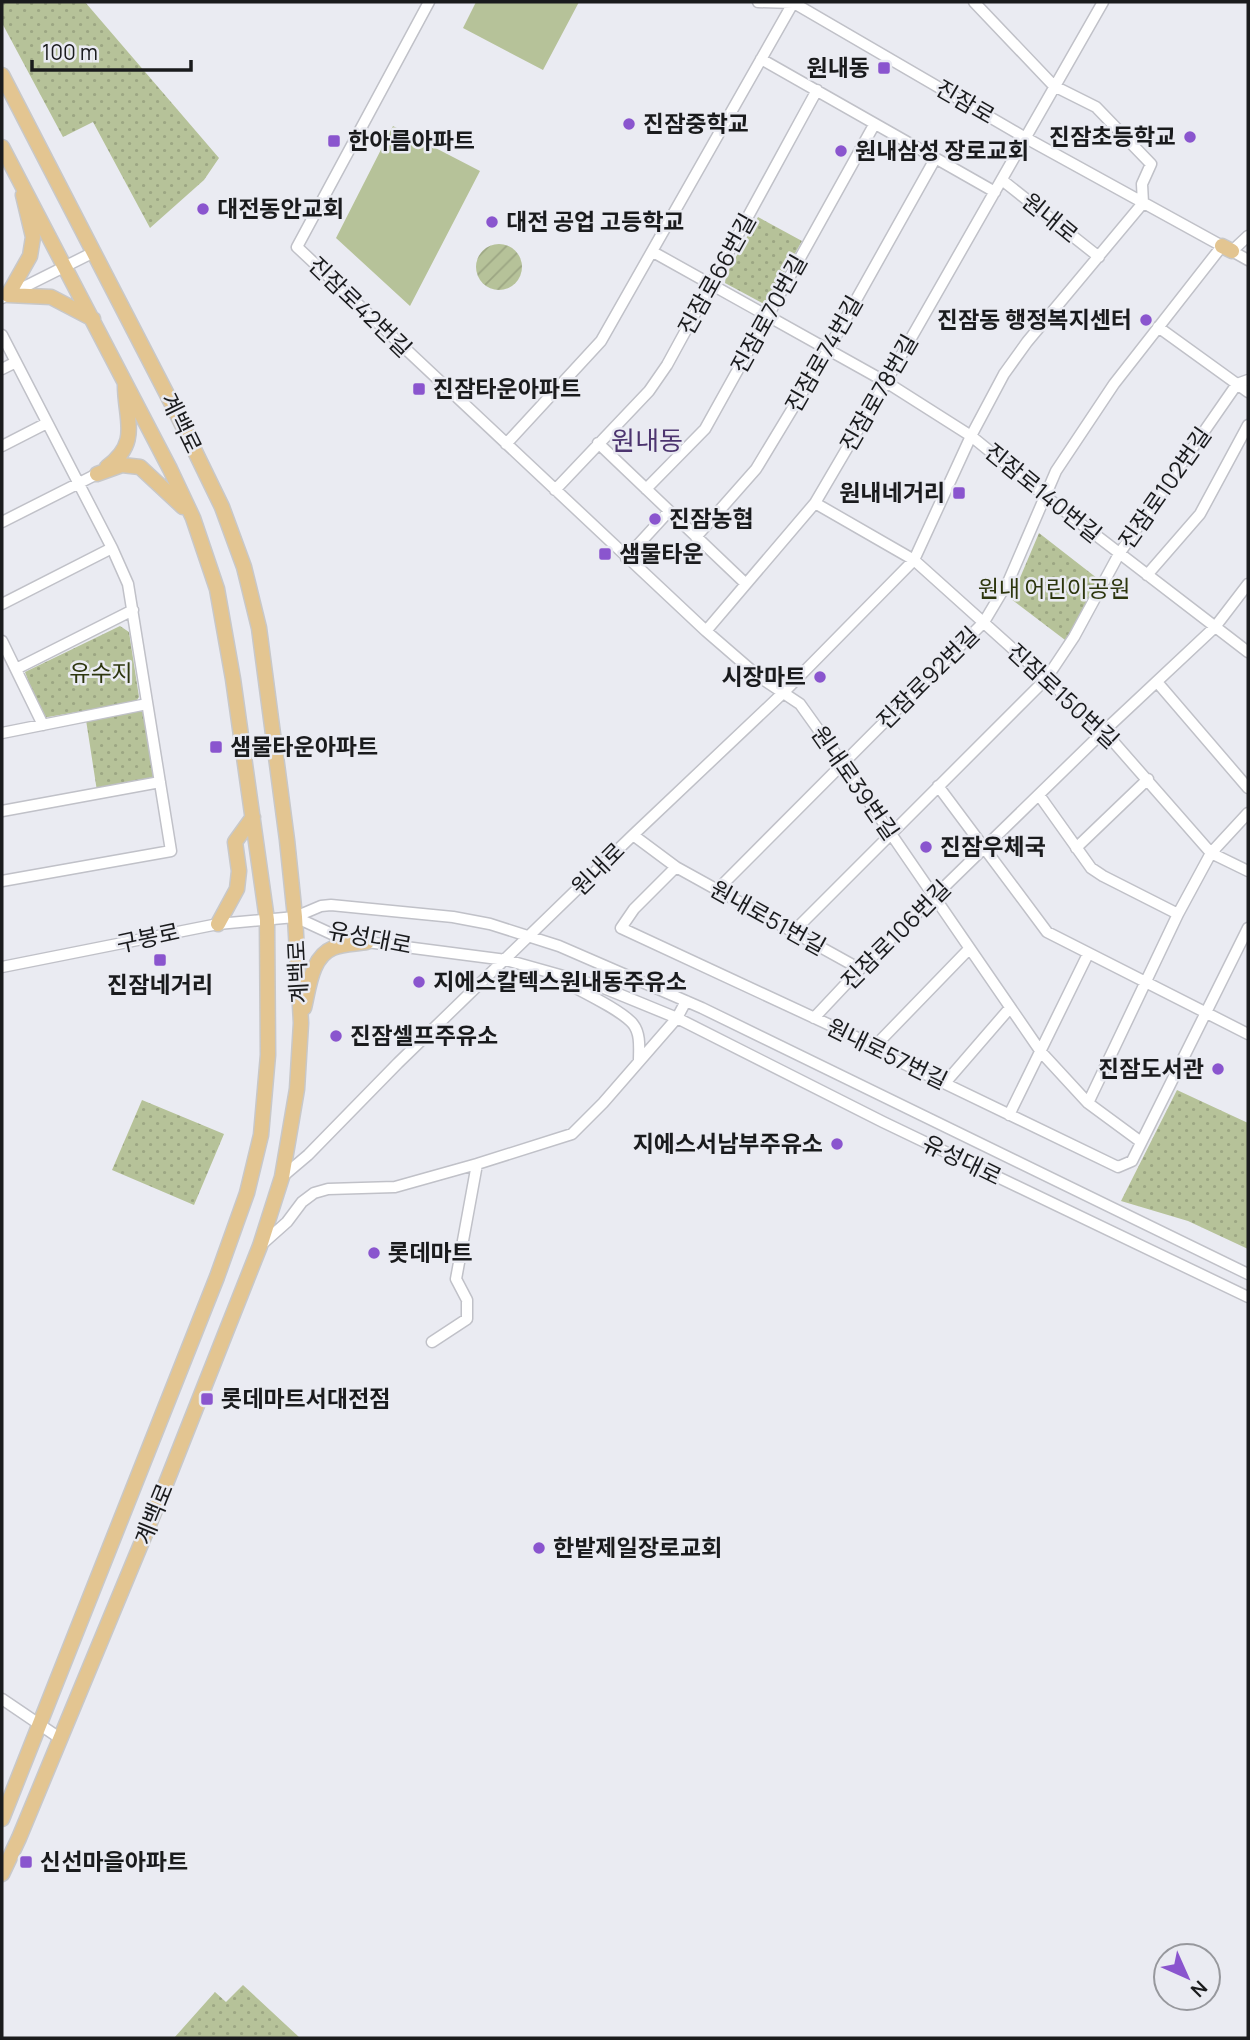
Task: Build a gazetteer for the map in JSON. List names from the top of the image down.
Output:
{
  "streets": {
    "main road": ["계백로"],
    "street": [
      "진잠로",
      "원내로",
      "진잠로66번길",
      "진잠로42번길",
      "진잠로70번길",
      "진잠로74번길",
      "진잠로78번길",
      "진잠로102번길",
      "진잠로140번길",
      "진잠로92번길",
      "진잠로150번길",
      "원내로39번길",
      "원내로51번길",
      "진잠로106번길",
      "구봉로",
      "유성대로",
      "원내로57번길"
    ]
  },
  "crossings": [
    ["진잠로", "원내로"],
    ["진잠로", "진잠로78번길"],
    ["진잠로", "진잠로92번길"],
    ["원내로", "진잠로42번길"],
    ["원내로", "진잠로78번길"],
    ["원내로", "계백로"],
    ["원내로", "진잠로140번길"],
    ["원내로", "진잠로150번길"],
    ["원내로", "원내로39번길"],
    ["원내로", "원내로51번길"],
    ["원내로", "유성대로"],
    ["진잠로66번길", "진잠로42번길"],
    ["진잠로42번길", "진잠로78번길"],
    ["진잠로42번길", "원내로39번길"],
    ["계백로", "구봉로"],
    ["계백로", "유성대로"],
    ["진잠로102번길", "진잠로140번길"],
    ["진잠로102번길", "진잠로150번길"],
    ["진잠로102번길", "원내로39번길"],
    ["진잠로102번길", "원내로51번길"],
    ["진잠로140번길", "진잠로92번길"],
    ["진잠로140번길", "진잠로106번길"],
    ["진잠로92번길", "진잠로150번길"],
    ["진잠로92번길", "원내로39번길"],
    ["진잠로92번길", "원내로51번길"],
    ["진잠로150번길", "진잠로106번길"],
    ["원내로39번길", "진잠로106번길"],
    ["원내로39번길", "원내로57번길"],
    ["원내로51번길", "진잠로106번길"],
    ["원내로51번길", "원내로57번길"],
    ["진잠로106번길", "원내로57번길"],
    ["구봉로", "유성대로"]
  ],
  "districts": ["원내동"],
  "parks": ["원내 어린이공원", "유수지"],
  "places": {
    "transit": [
      "원내동",
      "한아름아파트",
      "진잠타운아파트",
      "원내네거리",
      "샘물타운",
      "샘물타운아파트",
      "진잠네거리",
      "롯데마트서대전점",
      "신선마을아파트"
    ],
    "other": [
      "진잠중학교",
      "진잠초등학교",
      "원내삼성 장로교회",
      "대전동안교회",
      "대전 공업 고등학교",
      "진잠동 행정복지센터",
      "진잠농협",
      "시장마트",
      "진잠우체국",
      "지에스칼텍스원내동주유소",
      "진잠셀프주유소",
      "진잠도서관",
      "지에스서남부주유소",
      "롯데마트",
      "한밭제일장로교회"
    ]
  },
  "scale_bar": "100 m",
  "north": "bottom right"
}
